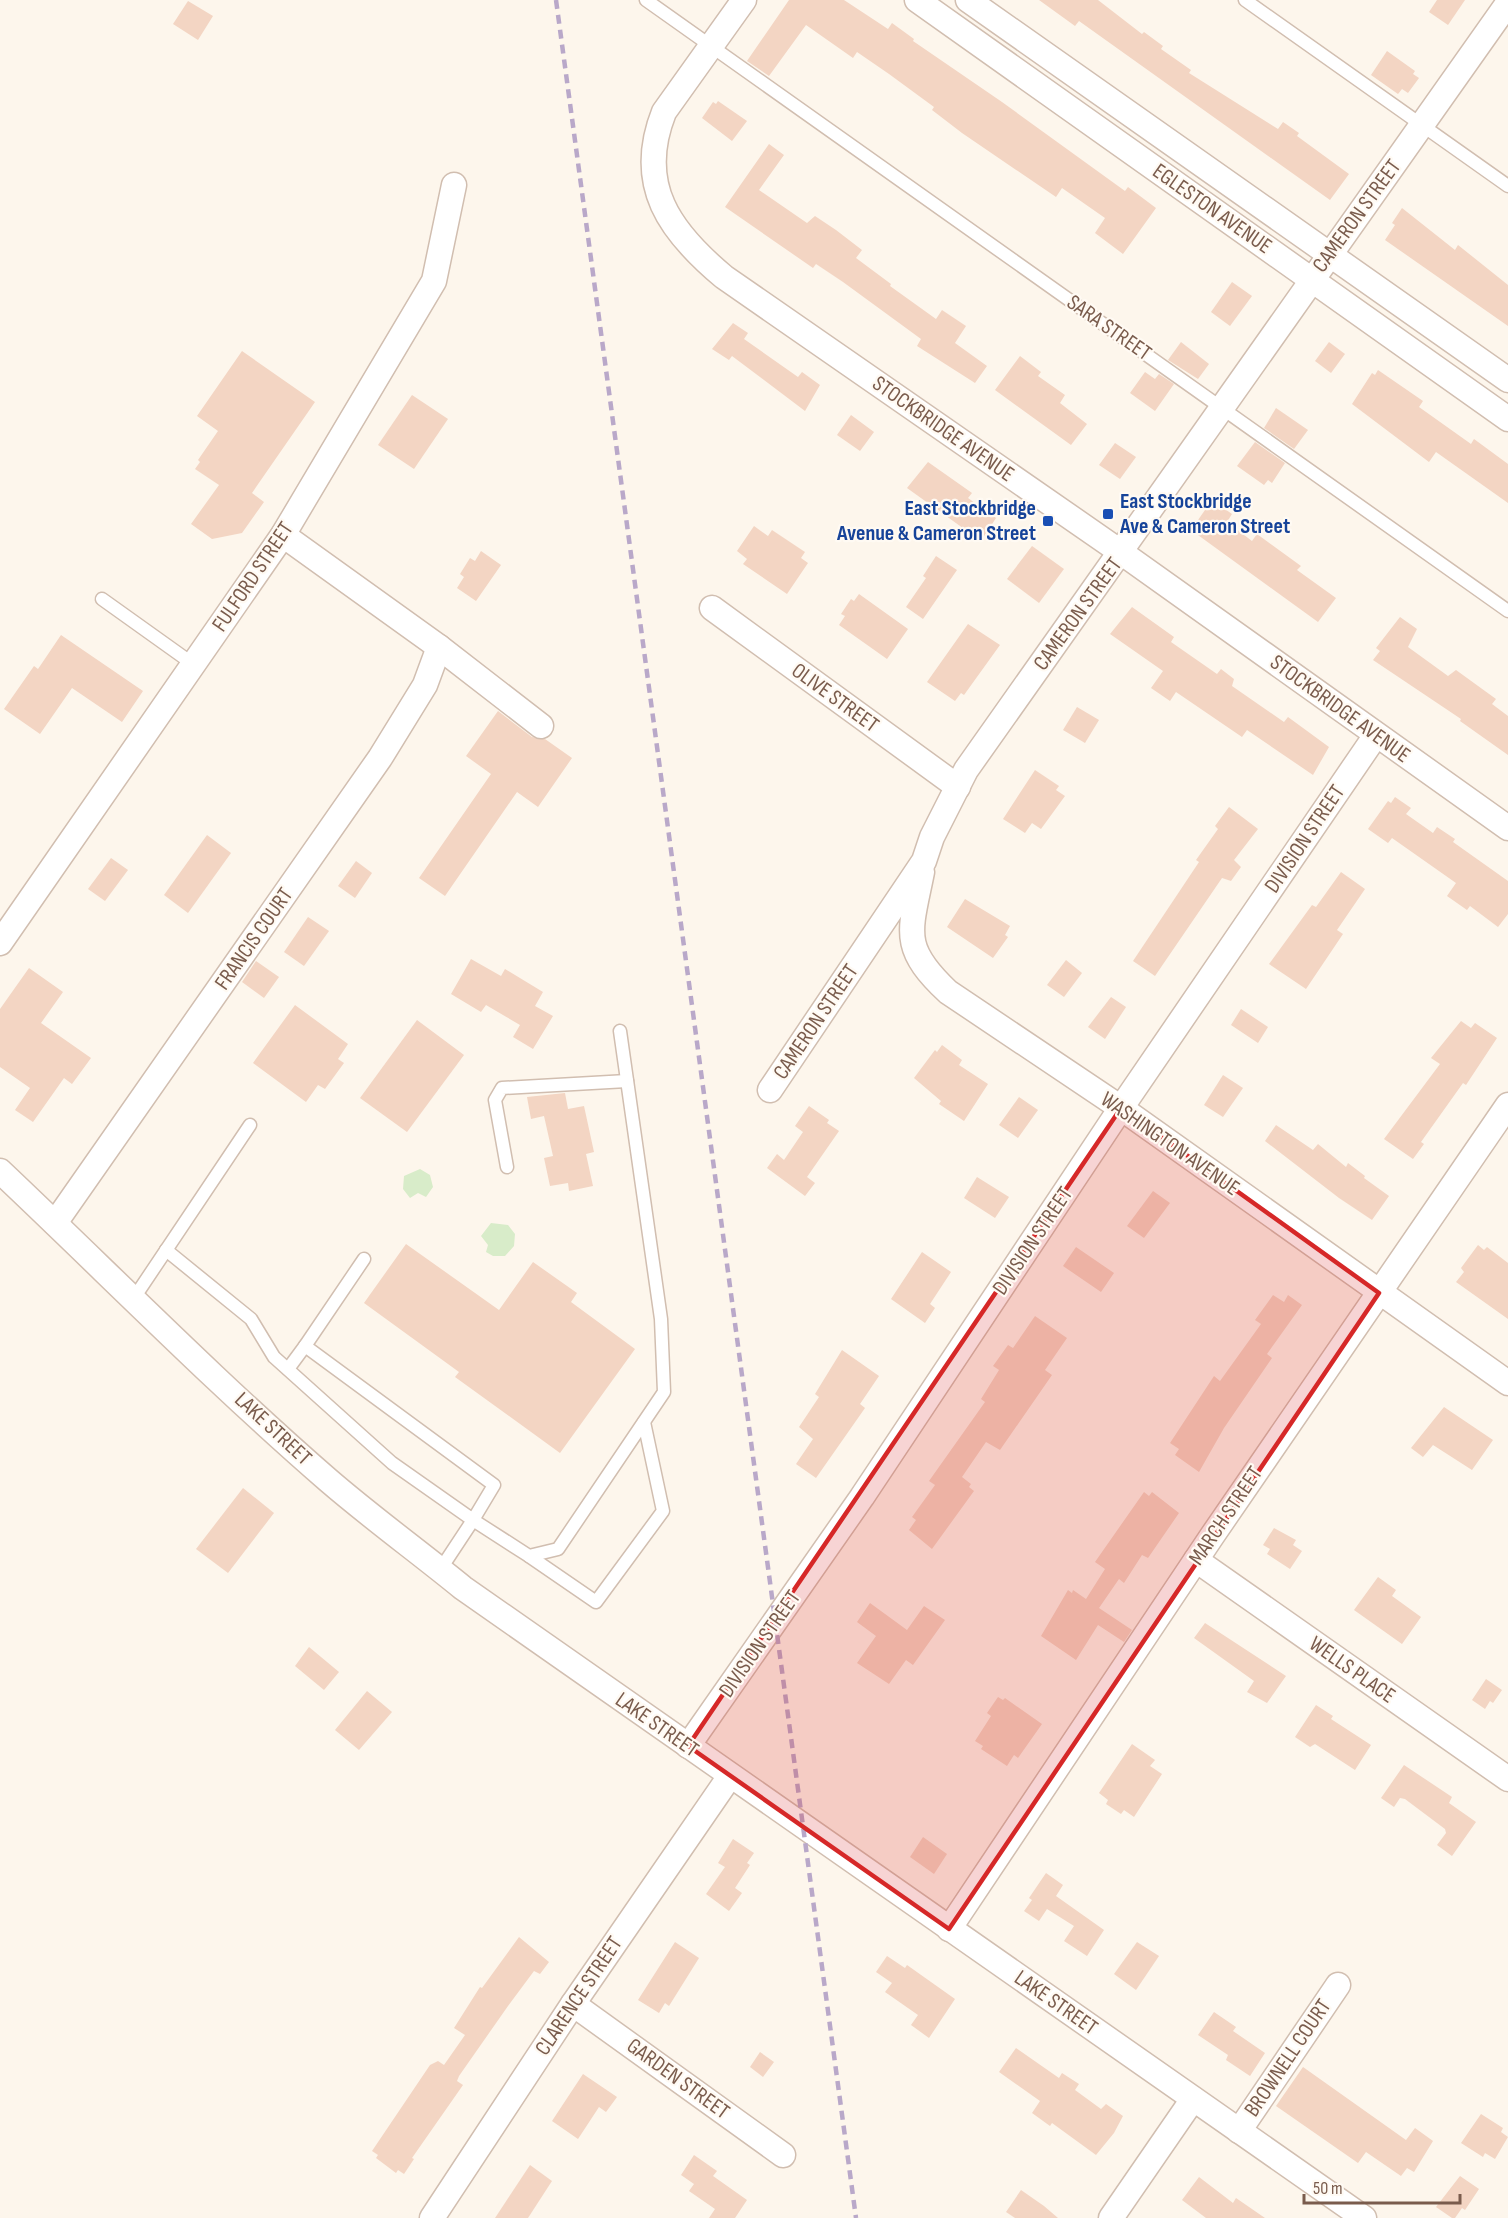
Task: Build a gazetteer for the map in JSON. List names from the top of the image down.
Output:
{
  "streets": {
    "street": [
      "EGLESTON AVENUE",
      "CAMERON STREET",
      "STOCKBRIDGE AVENUE",
      "FULFORD STREET",
      "OLIVE STREET",
      "DIVISION STREET",
      "FRANCIS COURT",
      "WASHINGTON AVENUE",
      "LAKE STREET",
      "MARCH STREET",
      "WELLS PLACE",
      "CLARENCE STREET",
      "BROWNELL COURT",
      "GARDEN STREET"
    ],
    "lane": ["SARA STREET"]
  },
  "crossings": [
    ["EGLESTON AVENUE", "CAMERON STREET"],
    ["CAMERON STREET", "SARA STREET"],
    ["CAMERON STREET", "STOCKBRIDGE AVENUE"],
    ["CAMERON STREET", "OLIVE STREET"],
    ["CAMERON STREET", "WASHINGTON AVENUE"],
    ["SARA STREET", "STOCKBRIDGE AVENUE"],
    ["STOCKBRIDGE AVENUE", "DIVISION STREET"],
    ["DIVISION STREET", "WASHINGTON AVENUE"],
    ["DIVISION STREET", "LAKE STREET"],
    ["FRANCIS COURT", "LAKE STREET"],
    ["WASHINGTON AVENUE", "MARCH STREET"],
    ["LAKE STREET", "MARCH STREET"],
    ["LAKE STREET", "CLARENCE STREET"],
    ["LAKE STREET", "BROWNELL COURT"],
    ["MARCH STREET", "WELLS PLACE"],
    ["CLARENCE STREET", "GARDEN STREET"]
  ],
  "places": {
    "transit": ["East Stockbridge Ave & Cameron Street", "East Stockbridge Avenue & Cameron Street"]
  },
  "scale_bar": "50 m"
}
